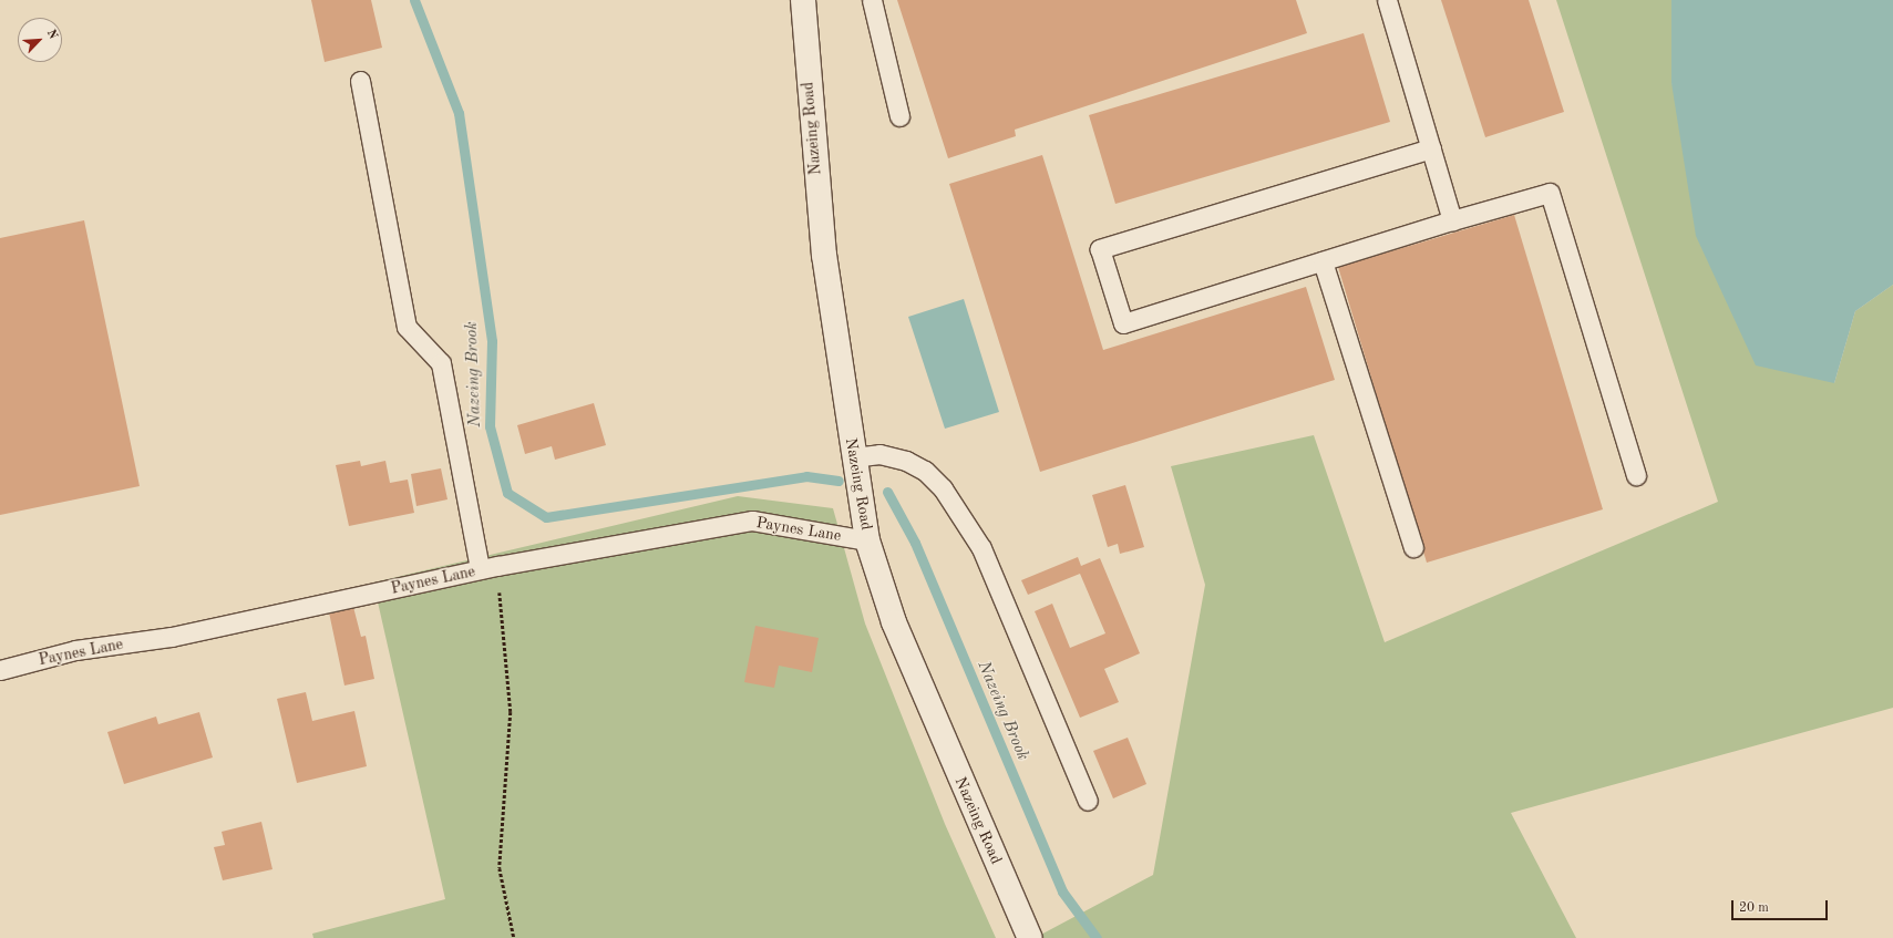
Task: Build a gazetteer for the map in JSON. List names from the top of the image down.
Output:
{
  "streets": {
    "main road": ["Nazeing Road"],
    "lane": ["Paynes Lane"]
  },
  "crossings": [
    ["Nazeing Road", "Paynes Lane"]
  ],
  "water": ["Nazeing Brook"],
  "scale_bar": "20 m",
  "north": "top right"
}
